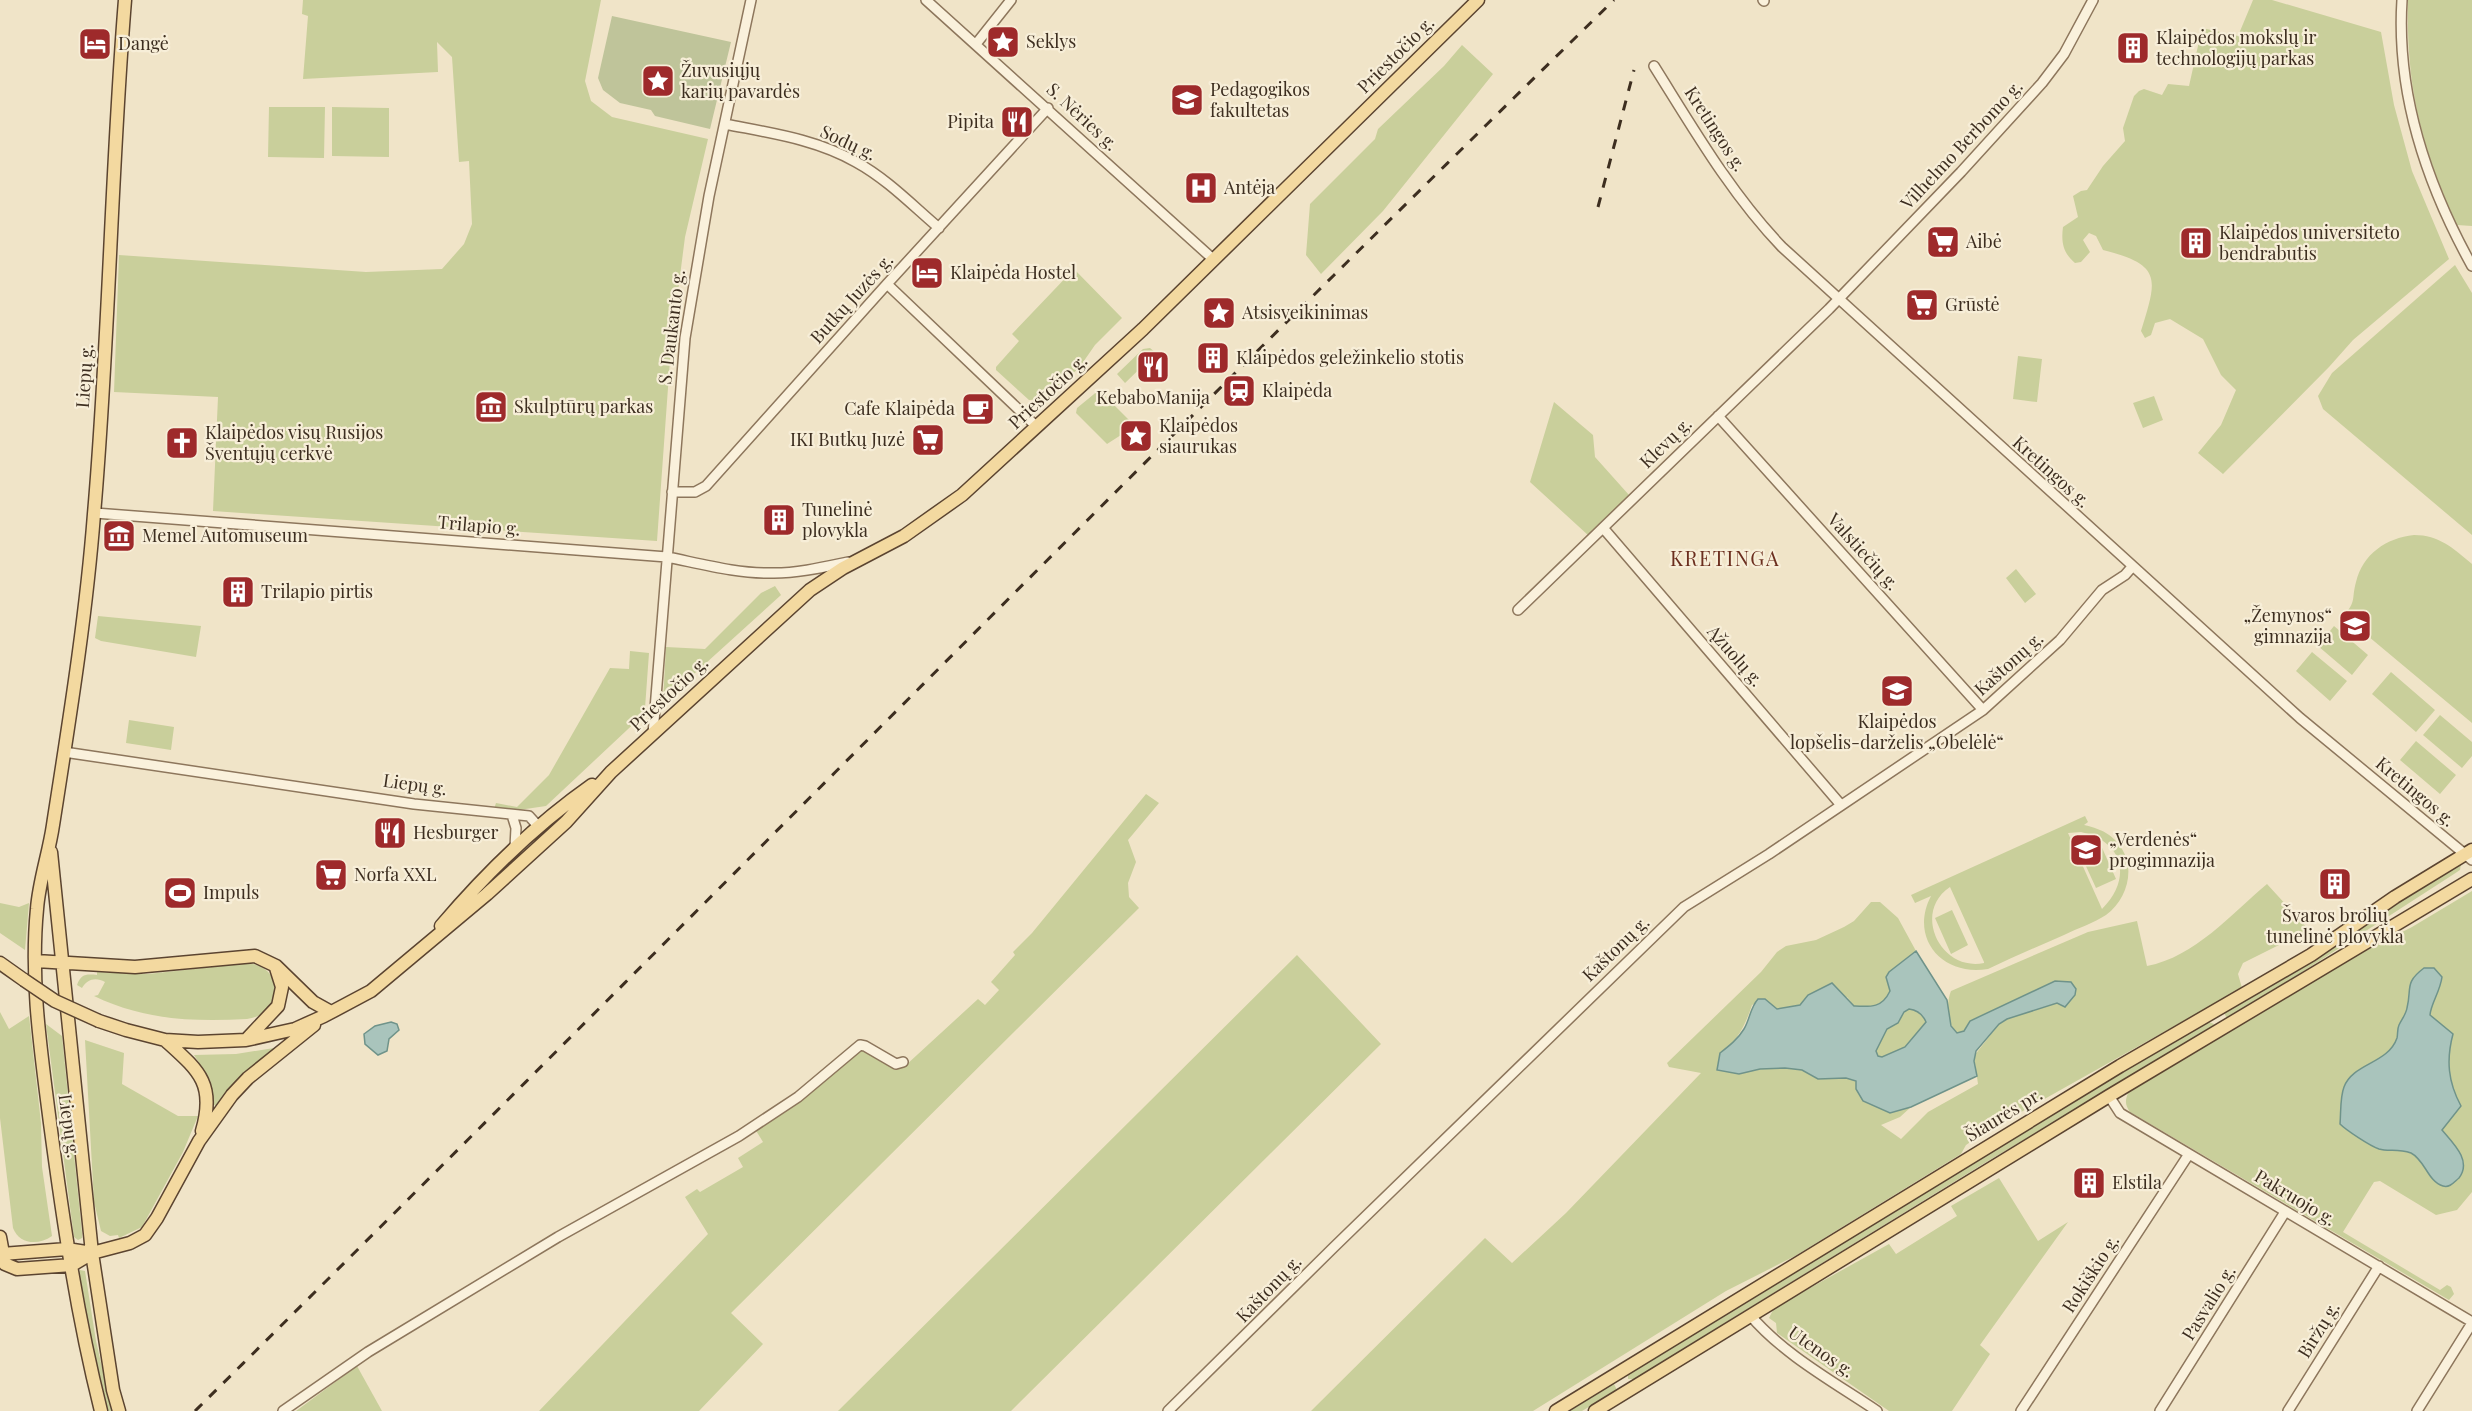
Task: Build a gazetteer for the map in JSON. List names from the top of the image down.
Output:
{
  "streets": {
    "main road": ["Priestočio g.", "Liepų g.", "Šiaurės pr."],
    "street": [
      "S. Nėries g.",
      "Kretingos g.",
      "Sodų g.",
      "Vilhelmo Berbomo g.",
      "Butkų Juzės g.",
      "S. Daukanto g.",
      "Klevų g.",
      "Trilapio g.",
      "Valstiečių g.",
      "Ąžuolų g.",
      "Kaštonų g.",
      "Pakruojo g.",
      "Rokiškio g.",
      "Pasvalio g.",
      "Biržų g.",
      "Utenos g."
    ]
  },
  "crossings": [
    ["Priestočio g.", "S. Nėries g."],
    ["Priestočio g.", "S. Daukanto g."],
    ["Priestočio g.", "Liepų g."],
    ["Priestočio g.", "Trilapio g."],
    ["S. Nėries g.", "Butkų Juzės g."],
    ["Kretingos g.", "Vilhelmo Berbomo g."],
    ["Kretingos g.", "Klevų g."],
    ["Kretingos g.", "Kaštonų g."],
    ["Kretingos g.", "Šiaurės pr."],
    ["Sodų g.", "Butkų Juzės g."],
    ["Sodų g.", "S. Daukanto g."],
    ["Vilhelmo Berbomo g.", "Klevų g."],
    ["Butkų Juzės g.", "S. Daukanto g."],
    ["S. Daukanto g.", "Trilapio g."],
    ["Liepų g.", "Trilapio g."],
    ["Klevų g.", "Valstiečių g."],
    ["Klevų g.", "Ąžuolų g."],
    ["Valstiečių g.", "Kaštonų g."],
    ["Ąžuolų g.", "Kaštonų g."],
    ["Pakruojo g.", "Rokiškio g."],
    ["Pakruojo g.", "Pasvalio g."],
    ["Pakruojo g.", "Biržų g."]
  ],
  "districts": ["KRETINGA"],
  "places": {
    "place": [
      "Seklys",
      "Žuvusiųjų karių pavardės",
      "Atsisveikinimas",
      "Klaipėdos siaurukas"
    ],
    "hotel": ["Dangė", "Klaipėda Hostel"],
    "building": [
      "Klaipėdos mokslų ir technologijų parkas",
      "Klaipėdos universiteto bendrabutis",
      "Klaipėdos geležinkelio stotis",
      "Tunelinė plovykla",
      "Trilapio pirtis",
      "Švaros brolių tunelinė plovykla",
      "Elstila"
    ],
    "school or university": [
      "Pedagogikos fakultetas",
      "„Žemynos“ gimnazija",
      "Klaipėdos lopšelis-darželis „Obelėlė“",
      "„Verdenės“ progimnazija"
    ],
    "restaurant": ["Pipita", "KebaboManija", "Hesburger"],
    "hospital": ["Antėja"],
    "supermarket": [
      "Aibė",
      "Grūstė",
      "IKI Butkų Juzė",
      "Norfa XXL"
    ],
    "station": ["Klaipėda"],
    "museum": ["Skulptūrų parkas", "Memel Automuseum"],
    "cafe": ["Cafe Klaipėda"],
    "church": ["Klaipėdos visų Rusijos Šventųjų cerkvė"],
    "sports": ["Impuls"]
  }
}
